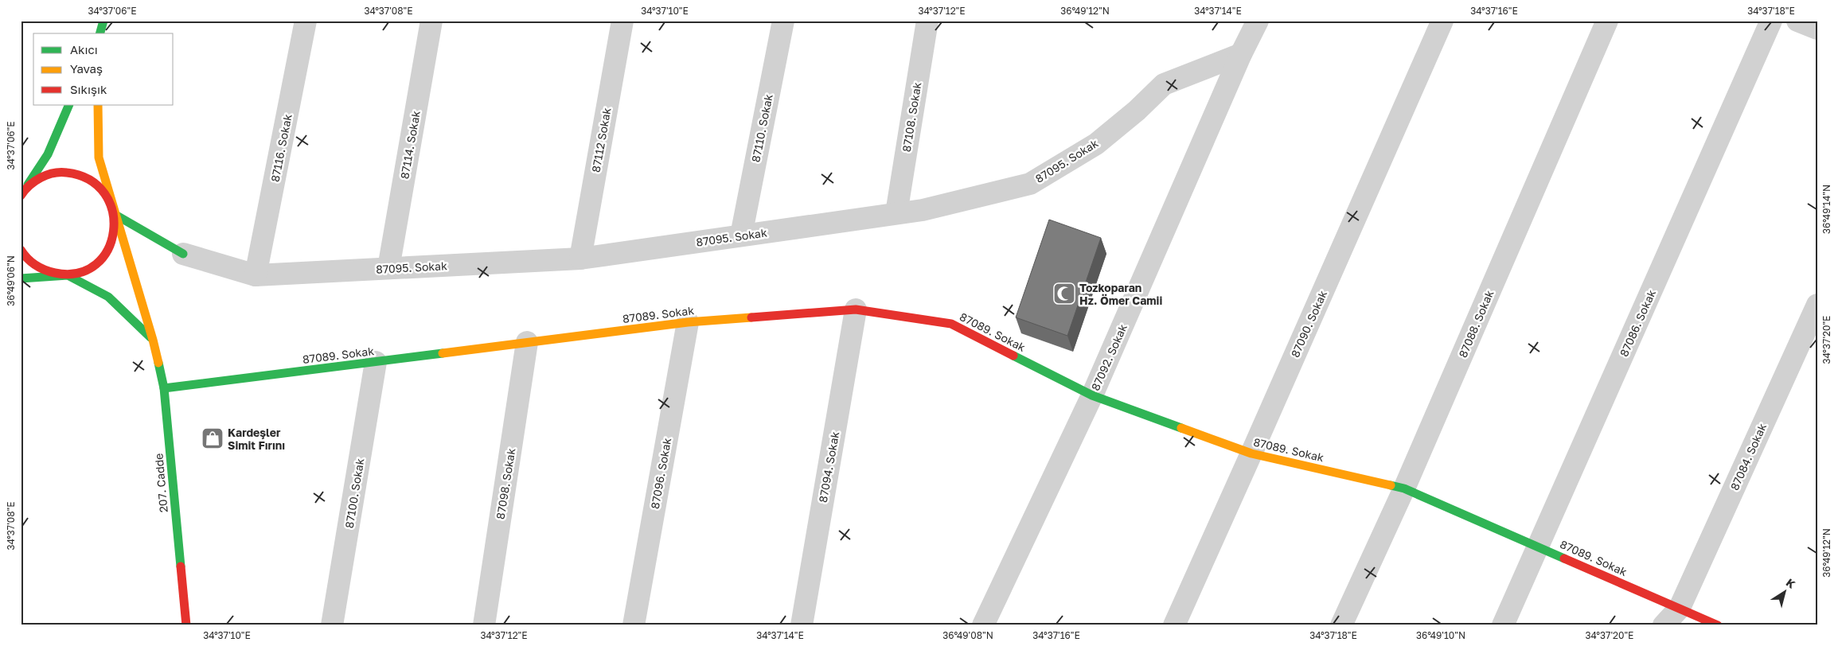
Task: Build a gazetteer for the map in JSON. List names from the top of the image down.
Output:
{
  "streets": {
    "street": [
      "87108. Sokak",
      "87110. Sokak",
      "87112 Sokak",
      "87114. Sokak",
      "87116. Sokak",
      "87095. Sokak",
      "87089. Sokak",
      "87086. Sokak",
      "87090. Sokak",
      "87088. Sokak",
      "87092. Sokak",
      "87084. Sokak",
      "87094. Sokak",
      "87096. Sokak",
      "207. Cadde",
      "87098. Sokak",
      "87100. Sokak"
    ]
  },
  "crossings": [
    ["87108. Sokak", "87095. Sokak"],
    ["87110. Sokak", "87095. Sokak"],
    ["87112 Sokak", "87095. Sokak"],
    ["87114. Sokak", "87095. Sokak"],
    ["87116. Sokak", "87095. Sokak"],
    ["87095. Sokak", "87092. Sokak"],
    ["87089. Sokak", "87086. Sokak"],
    ["87089. Sokak", "87090. Sokak"],
    ["87089. Sokak", "87088. Sokak"],
    ["87089. Sokak", "87092. Sokak"],
    ["87089. Sokak", "87084. Sokak"],
    ["87089. Sokak", "87094. Sokak"],
    ["87089. Sokak", "87096. Sokak"],
    ["87089. Sokak", "207. Cadde"],
    ["87089. Sokak", "87098. Sokak"],
    ["87089. Sokak", "87100. Sokak"]
  ],
  "places": {
    "mosque": ["Tozkoparan Hz. Ömer Camii"],
    "shop": ["Kardeşler Simit Fırını"]
  },
  "legend": ["Akıcı", "Yavaş", "Sıkışık"],
  "north": "top right",
  "coordinates": [
    "34°37'06\"E",
    "34°37'08\"E",
    "34°37'10\"E",
    "34°37'12\"E",
    "36°49'12\"N",
    "34°37'14\"E",
    "34°37'16\"E",
    "34°37'18\"E",
    "36°49'14\"N",
    "36°49'06\"N",
    "34°37'20\"E",
    "36°49'08\"N",
    "36°49'10\"N"
  ]
}
